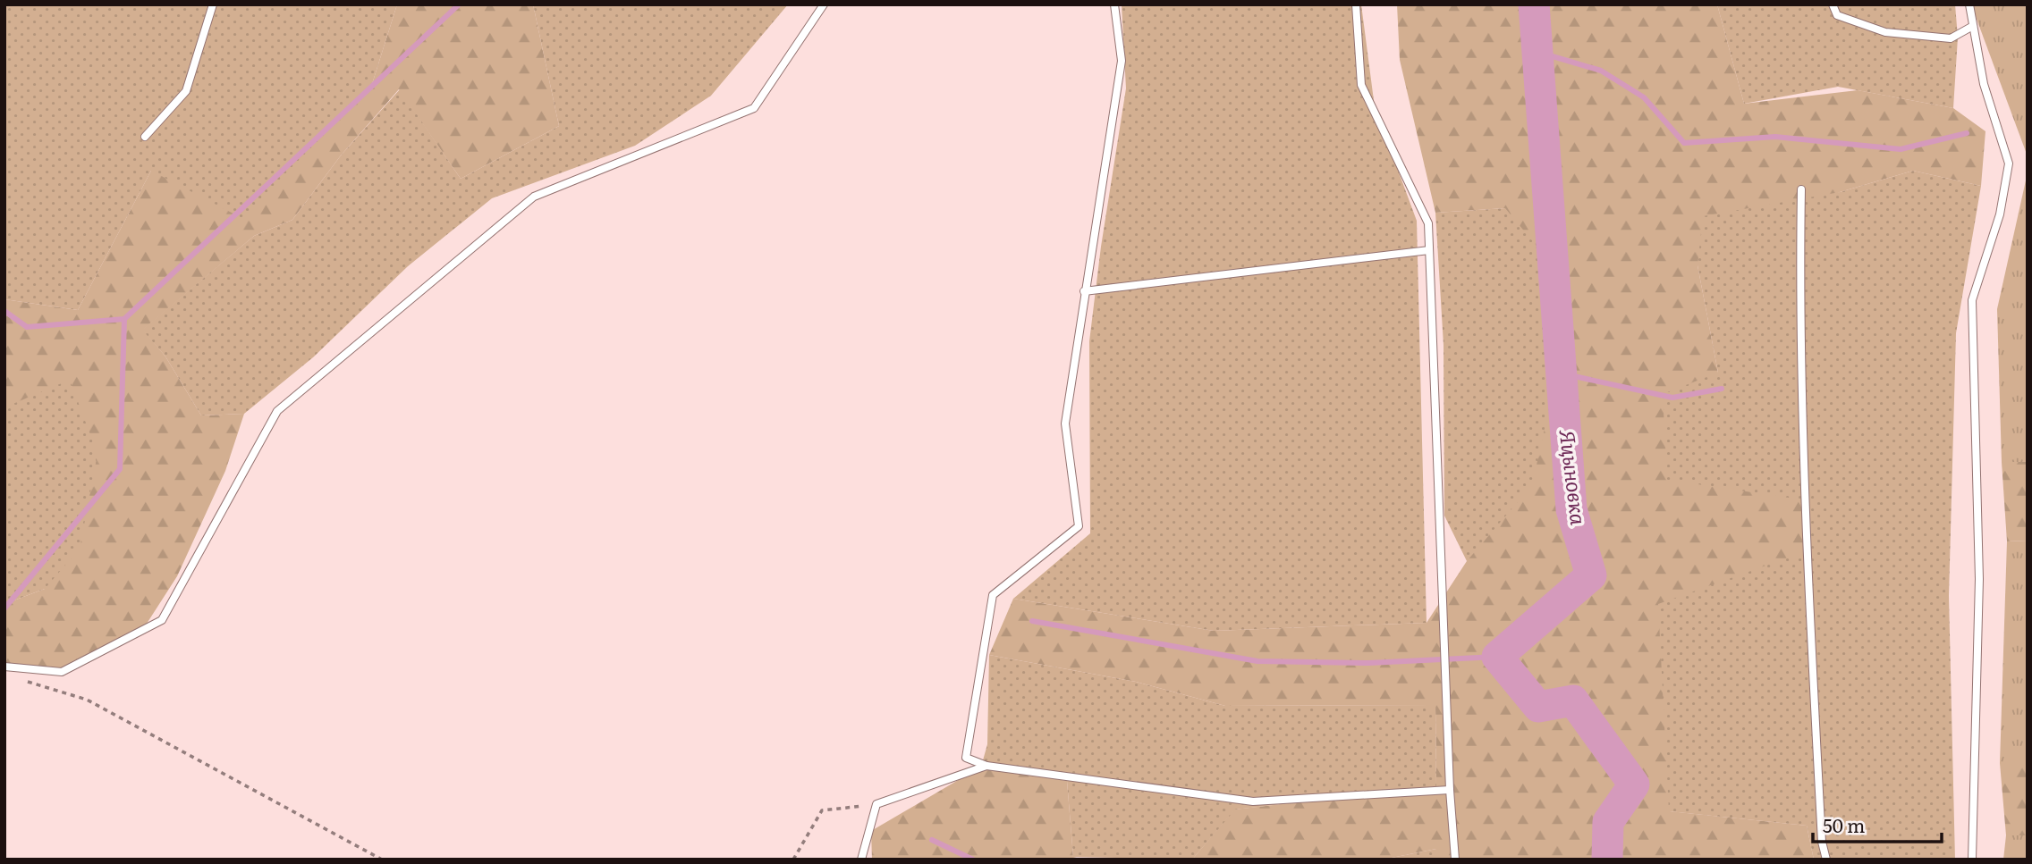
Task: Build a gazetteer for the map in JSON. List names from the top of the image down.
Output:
{
  "water": ["Яцыновка"],
  "scale_bar": "50 m"
}
